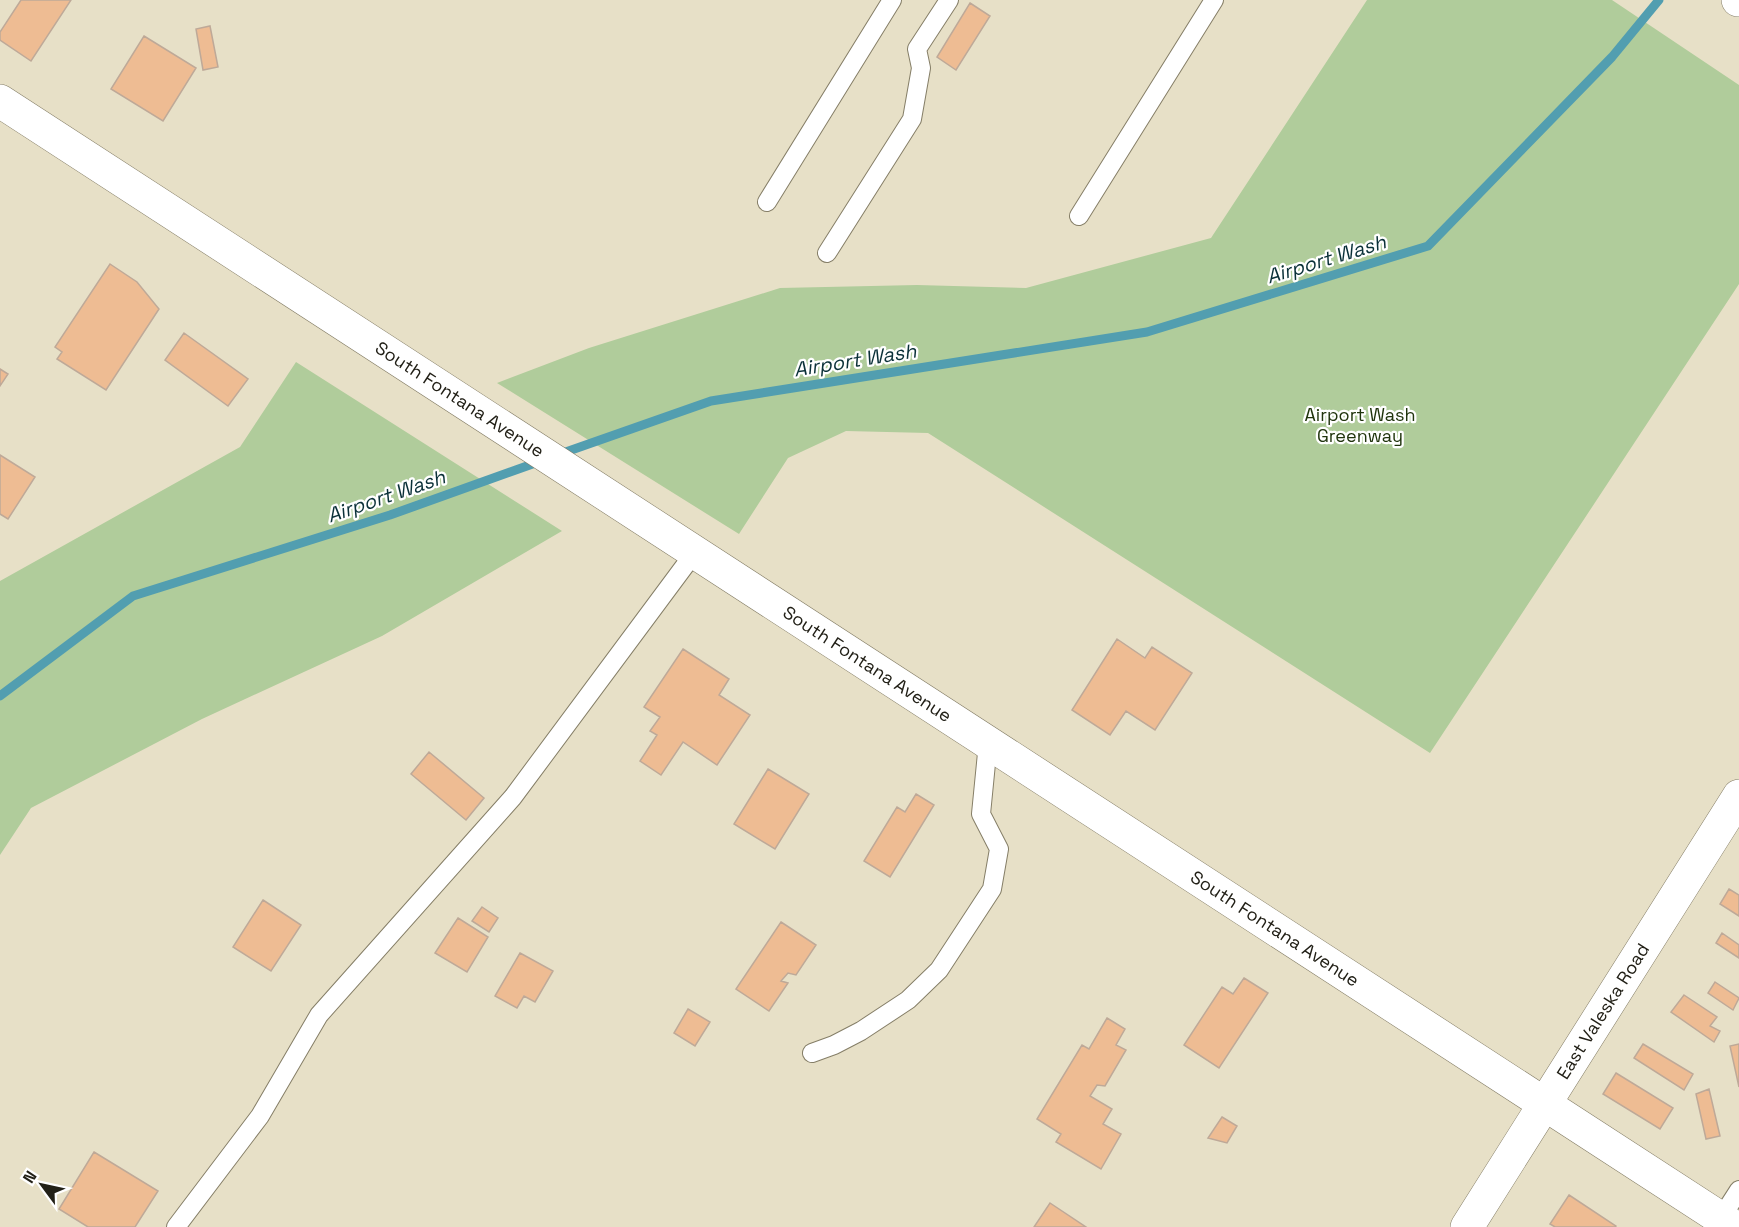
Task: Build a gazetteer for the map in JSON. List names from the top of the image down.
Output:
{
  "streets": {
    "street": ["South Fontana Avenue", "East Valeska Road"]
  },
  "crossings": [
    ["South Fontana Avenue", "East Valeska Road"]
  ],
  "water": ["Airport Wash"],
  "parks": ["Airport Wash Greenway"],
  "north": "top left"
}
